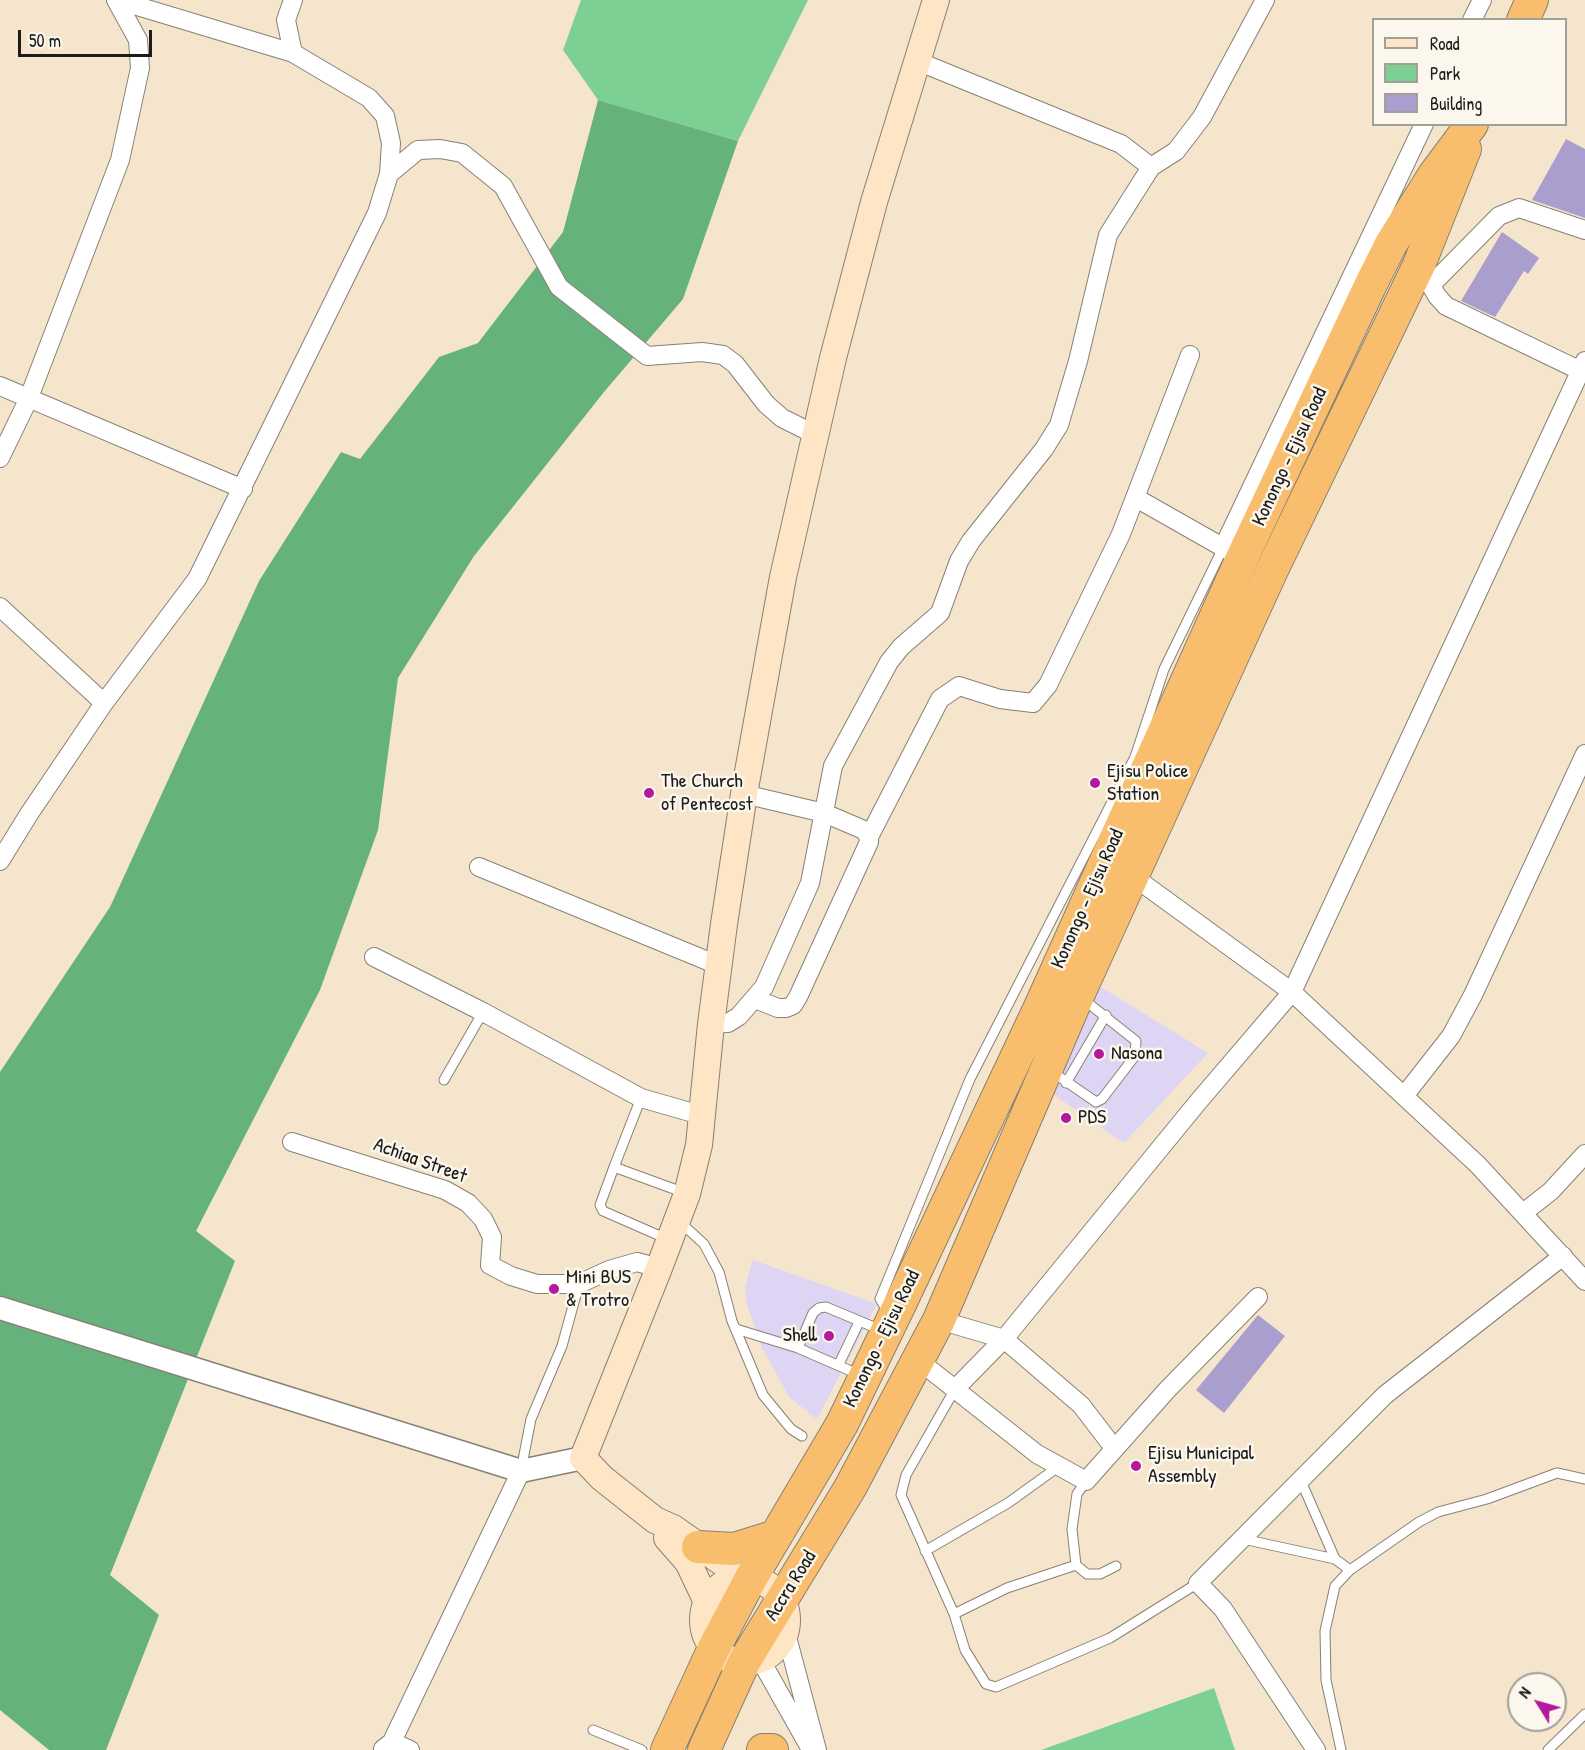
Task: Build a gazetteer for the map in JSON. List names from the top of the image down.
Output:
{
  "streets": {
    "highway": ["Konongo - Ejisu Road", "Accra Road"],
    "street": ["Achiaa Street"]
  },
  "crossings": [
    ["Konongo - Ejisu Road", "Accra Road"]
  ],
  "places": [
    "Ejisu Police Station",
    "The Church of Pentecost",
    "Nasona",
    "PDS",
    "Mini BUS & Trotro",
    "Shell",
    "Ejisu Municipal Assembly"
  ],
  "legend": ["Road", "Park", "Building"],
  "scale_bar": "50 m",
  "north": "top left"
}
